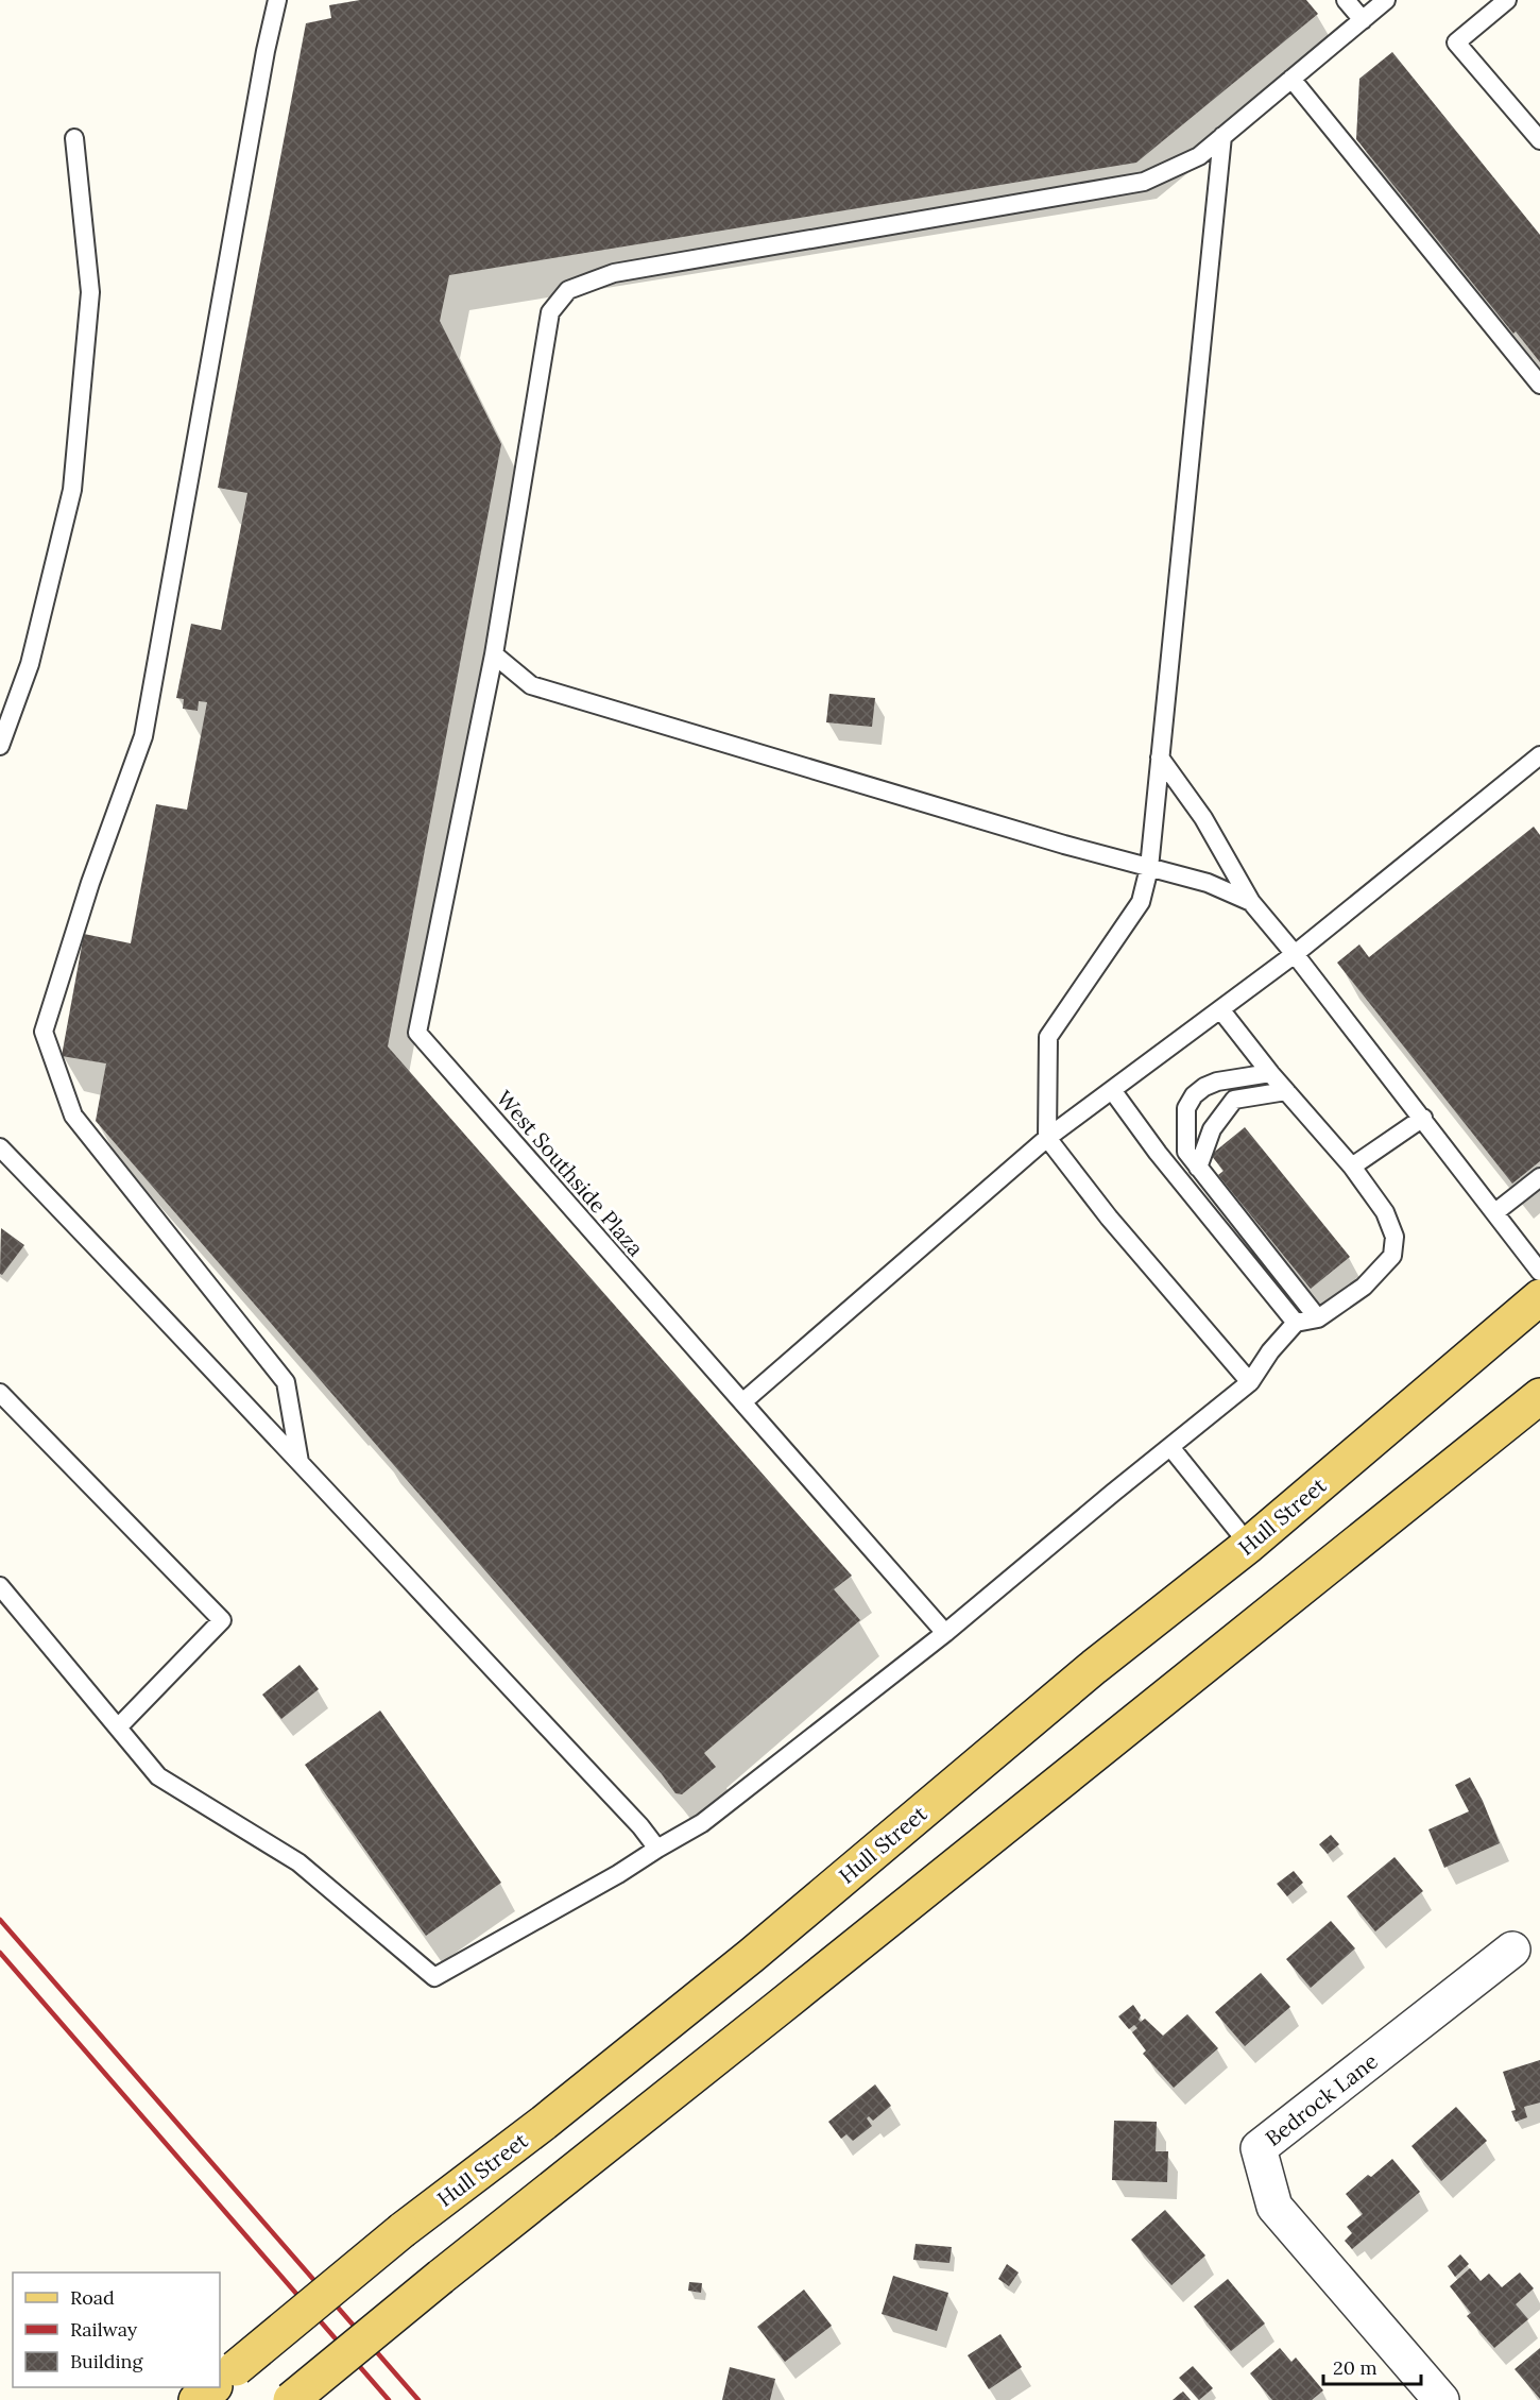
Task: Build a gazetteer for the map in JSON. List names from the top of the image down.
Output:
{
  "streets": {
    "main road": ["Hull Street"],
    "street": ["Bedrock Lane"],
    "lane": ["West Southside Plaza"]
  },
  "legend": ["Road", "Railway", "Building"],
  "scale_bar": "20 m"
}
